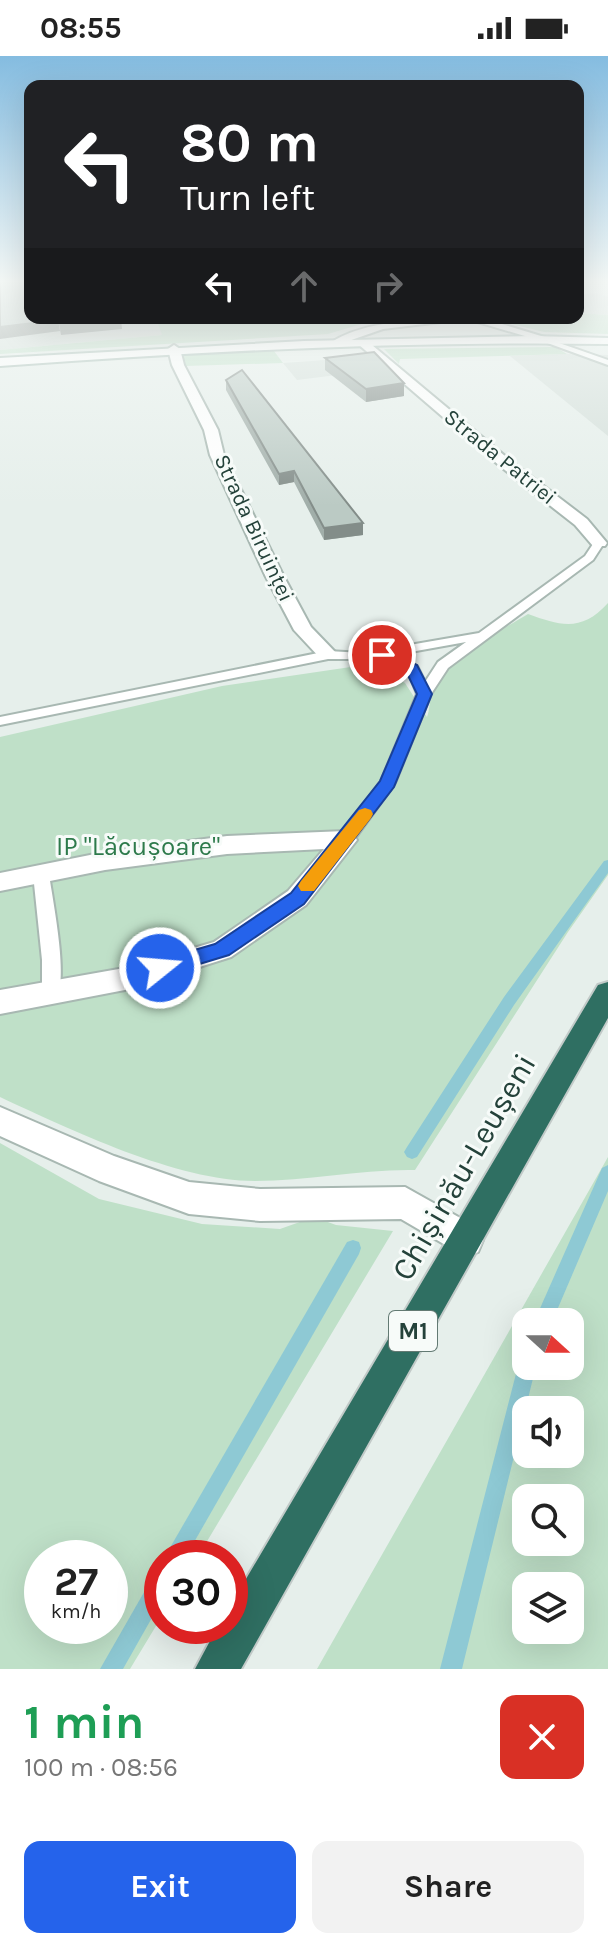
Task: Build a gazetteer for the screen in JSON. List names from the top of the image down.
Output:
{
  "streets": {
    "highway": ["Chișinău-Leușeni", "M1"],
    "street": ["Strada Patriei", "Strada Biruinței"]
  },
  "parks": ["IP \"Lăcușoare\""],
  "north": "right",
  "page": {
    "status": "08:55",
    "turn": ["80 m", "Turn left"],
    "speed": "27 km/h",
    "limit": "30",
    "heading": ["1 min", "100 m · 08:56"],
    "buttons": ["Exit", "Share"]
  }
}
